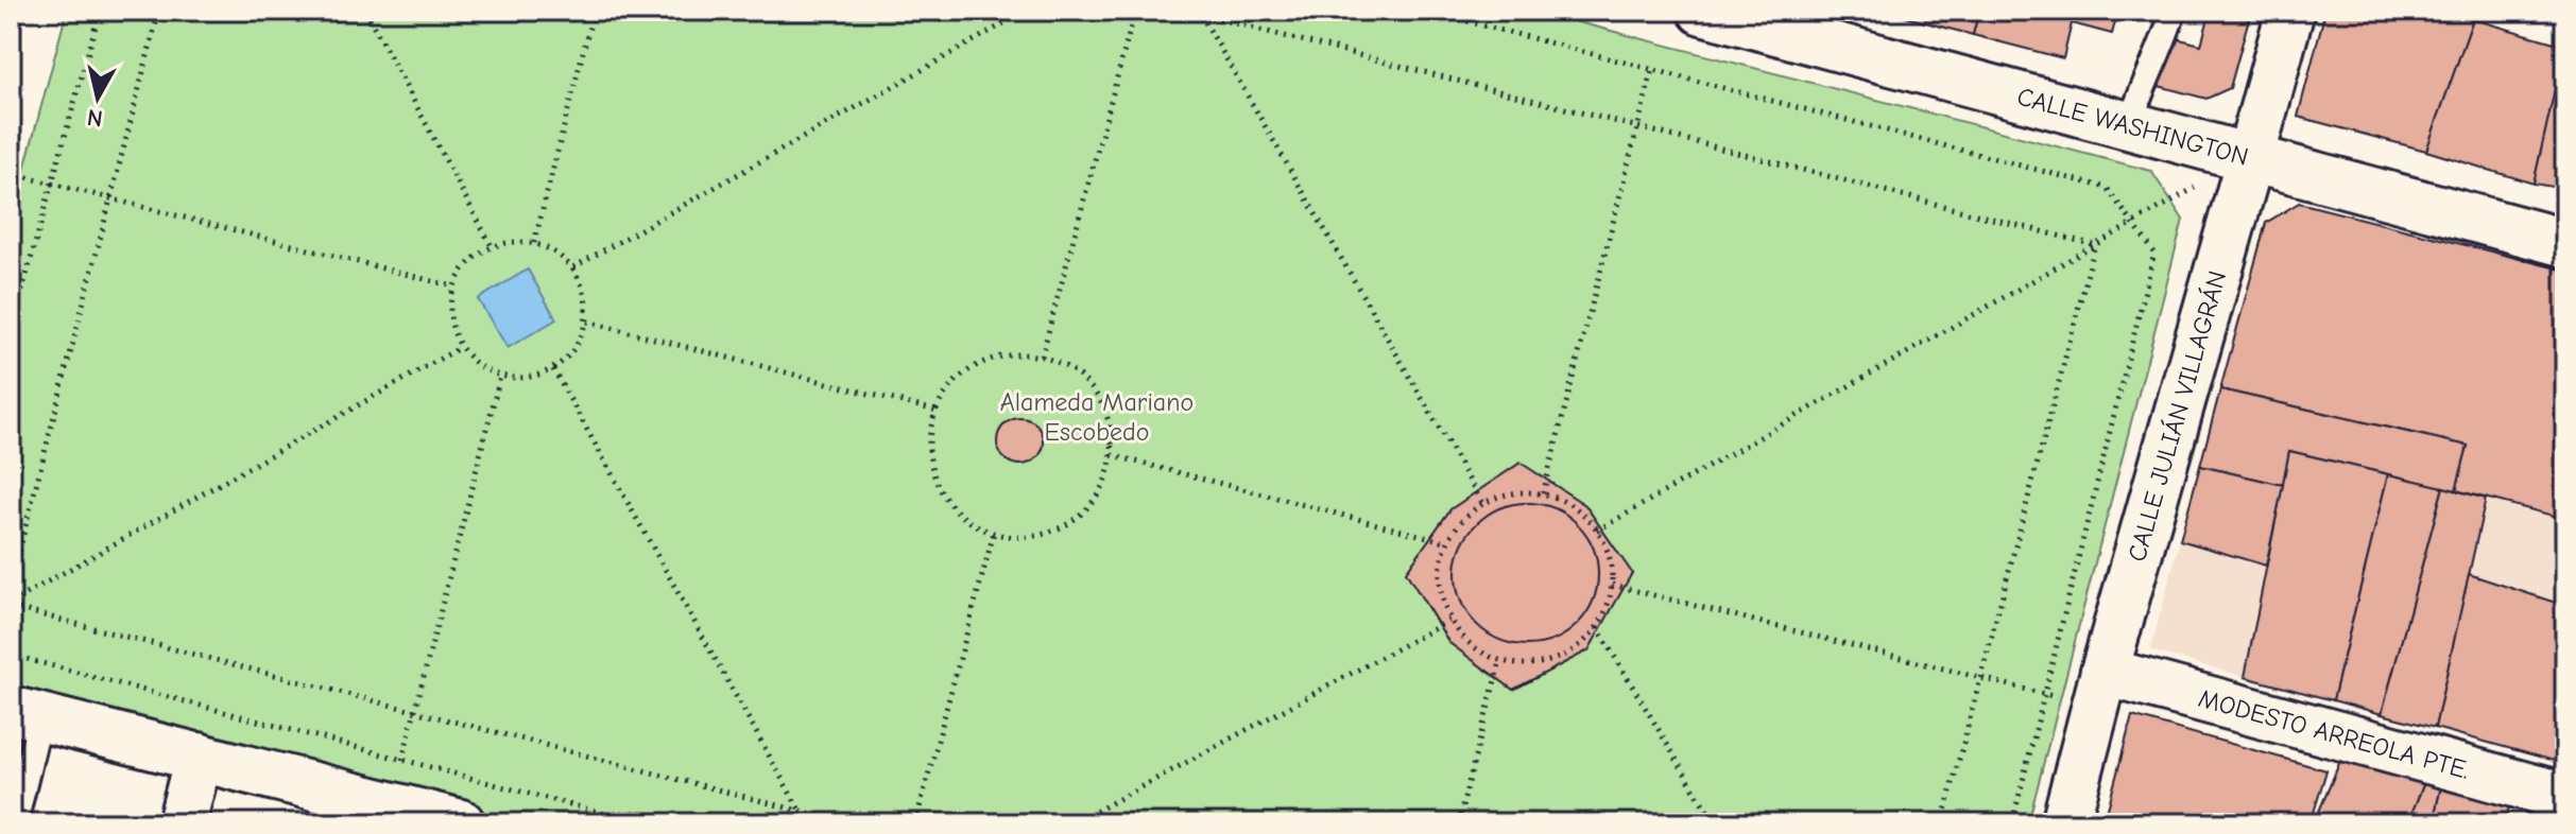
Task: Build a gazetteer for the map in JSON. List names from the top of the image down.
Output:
{
  "streets": {
    "street": ["CALLE WASHINGTON", "CALLE JULIÁN VILLAGRÁN", "MODESTO ARREOLA PTE."]
  },
  "crossings": [
    ["CALLE WASHINGTON", "CALLE JULIÁN VILLAGRÁN"],
    ["CALLE JULIÁN VILLAGRÁN", "MODESTO ARREOLA PTE."]
  ],
  "parks": ["Alameda Mariano Escobedo"],
  "north": "bottom"
}
